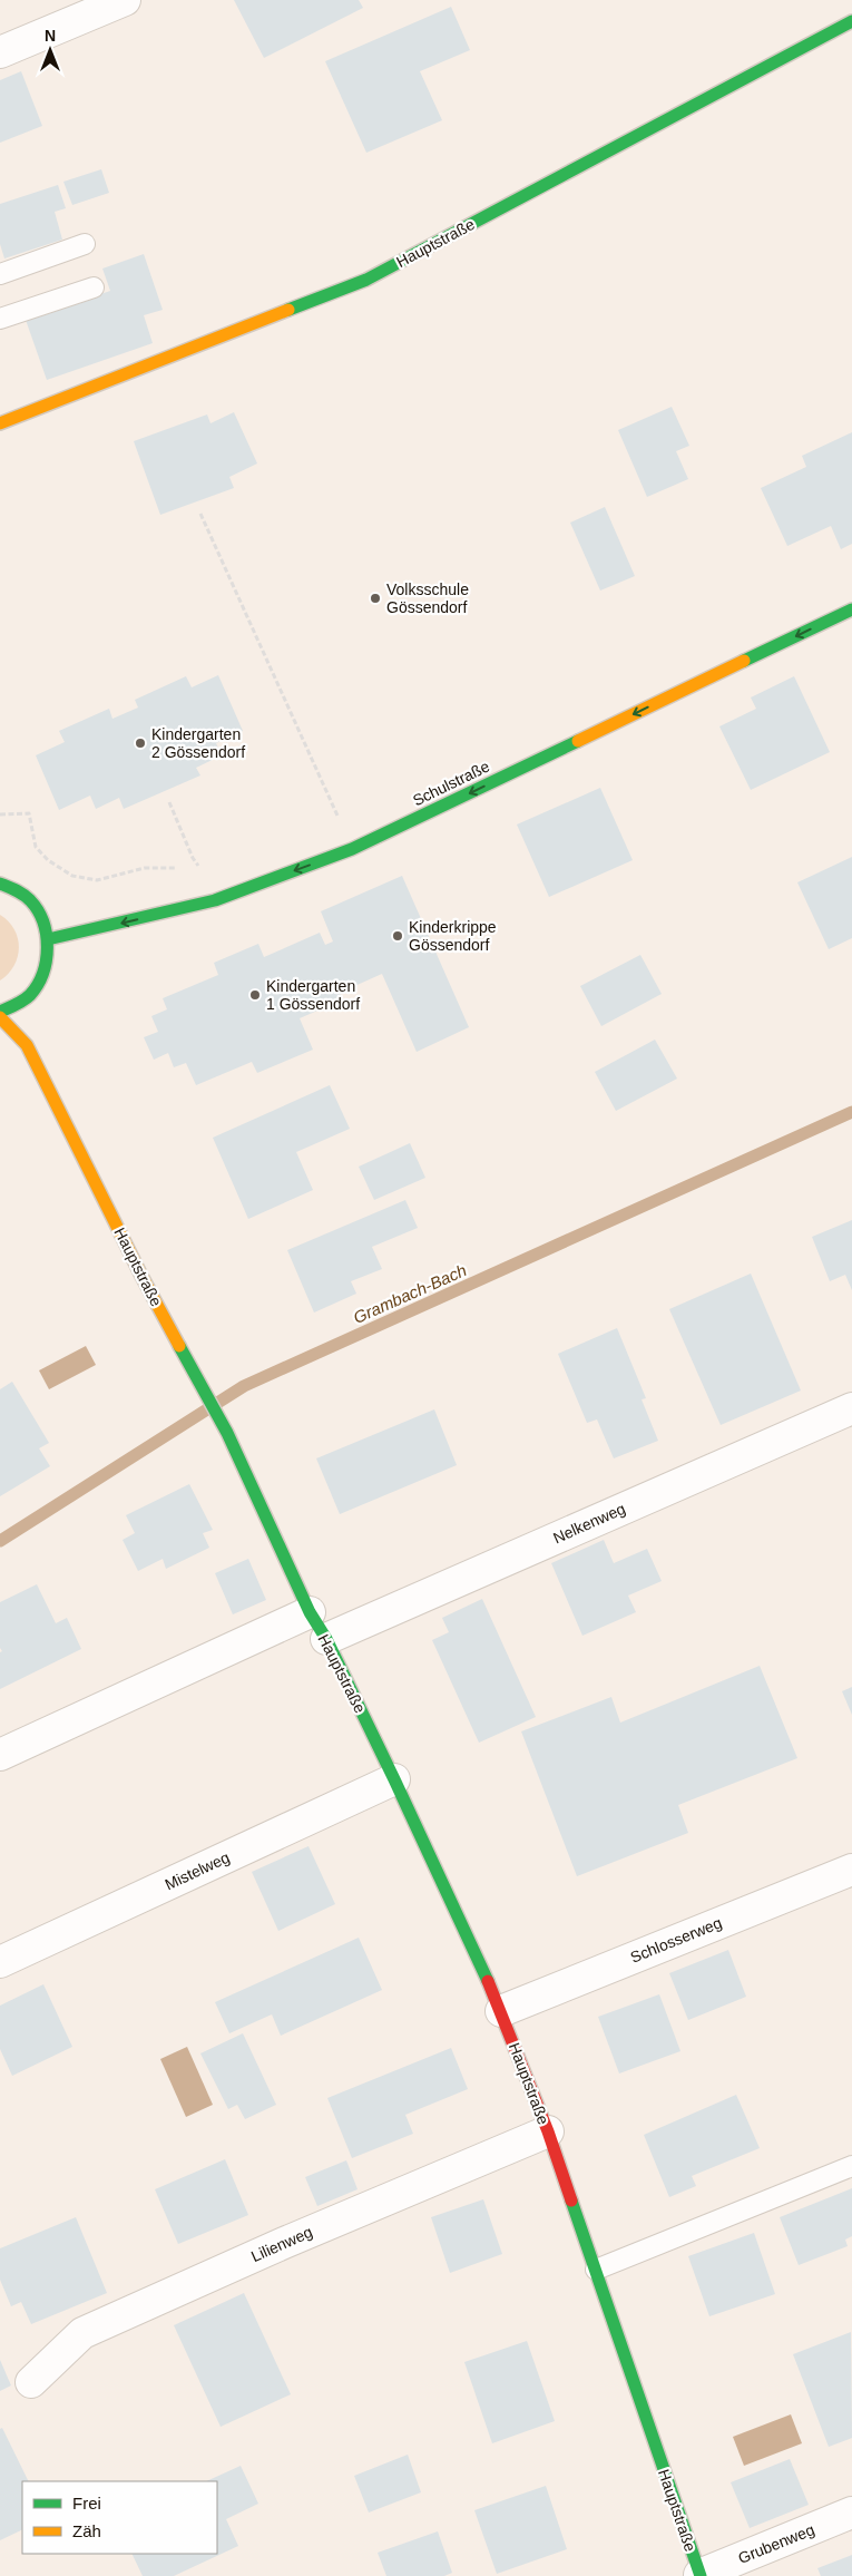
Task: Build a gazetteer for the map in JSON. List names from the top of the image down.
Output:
{
  "streets": {
    "main road": ["Hauptstraße", "Schulstraße"],
    "street": [
      "Nelkenweg",
      "Mistelweg",
      "Schlosserweg",
      "Lilienweg",
      "Grubenweg"
    ]
  },
  "crossings": [
    ["Hauptstraße", "Nelkenweg"],
    ["Hauptstraße", "Mistelweg"],
    ["Hauptstraße", "Schlosserweg"],
    ["Hauptstraße", "Lilienweg"],
    ["Hauptstraße", "Grubenweg"]
  ],
  "one_way": ["Schulstraße"],
  "water": ["Grambach-Bach"],
  "places": [
    "Volksschule Gössendorf",
    "Kindergarten 2 Gössendorf",
    "Kinderkrippe Gössendorf",
    "Kindergarten 1 Gössendorf"
  ],
  "legend": ["Frei", "Zäh"],
  "north": "top"
}
